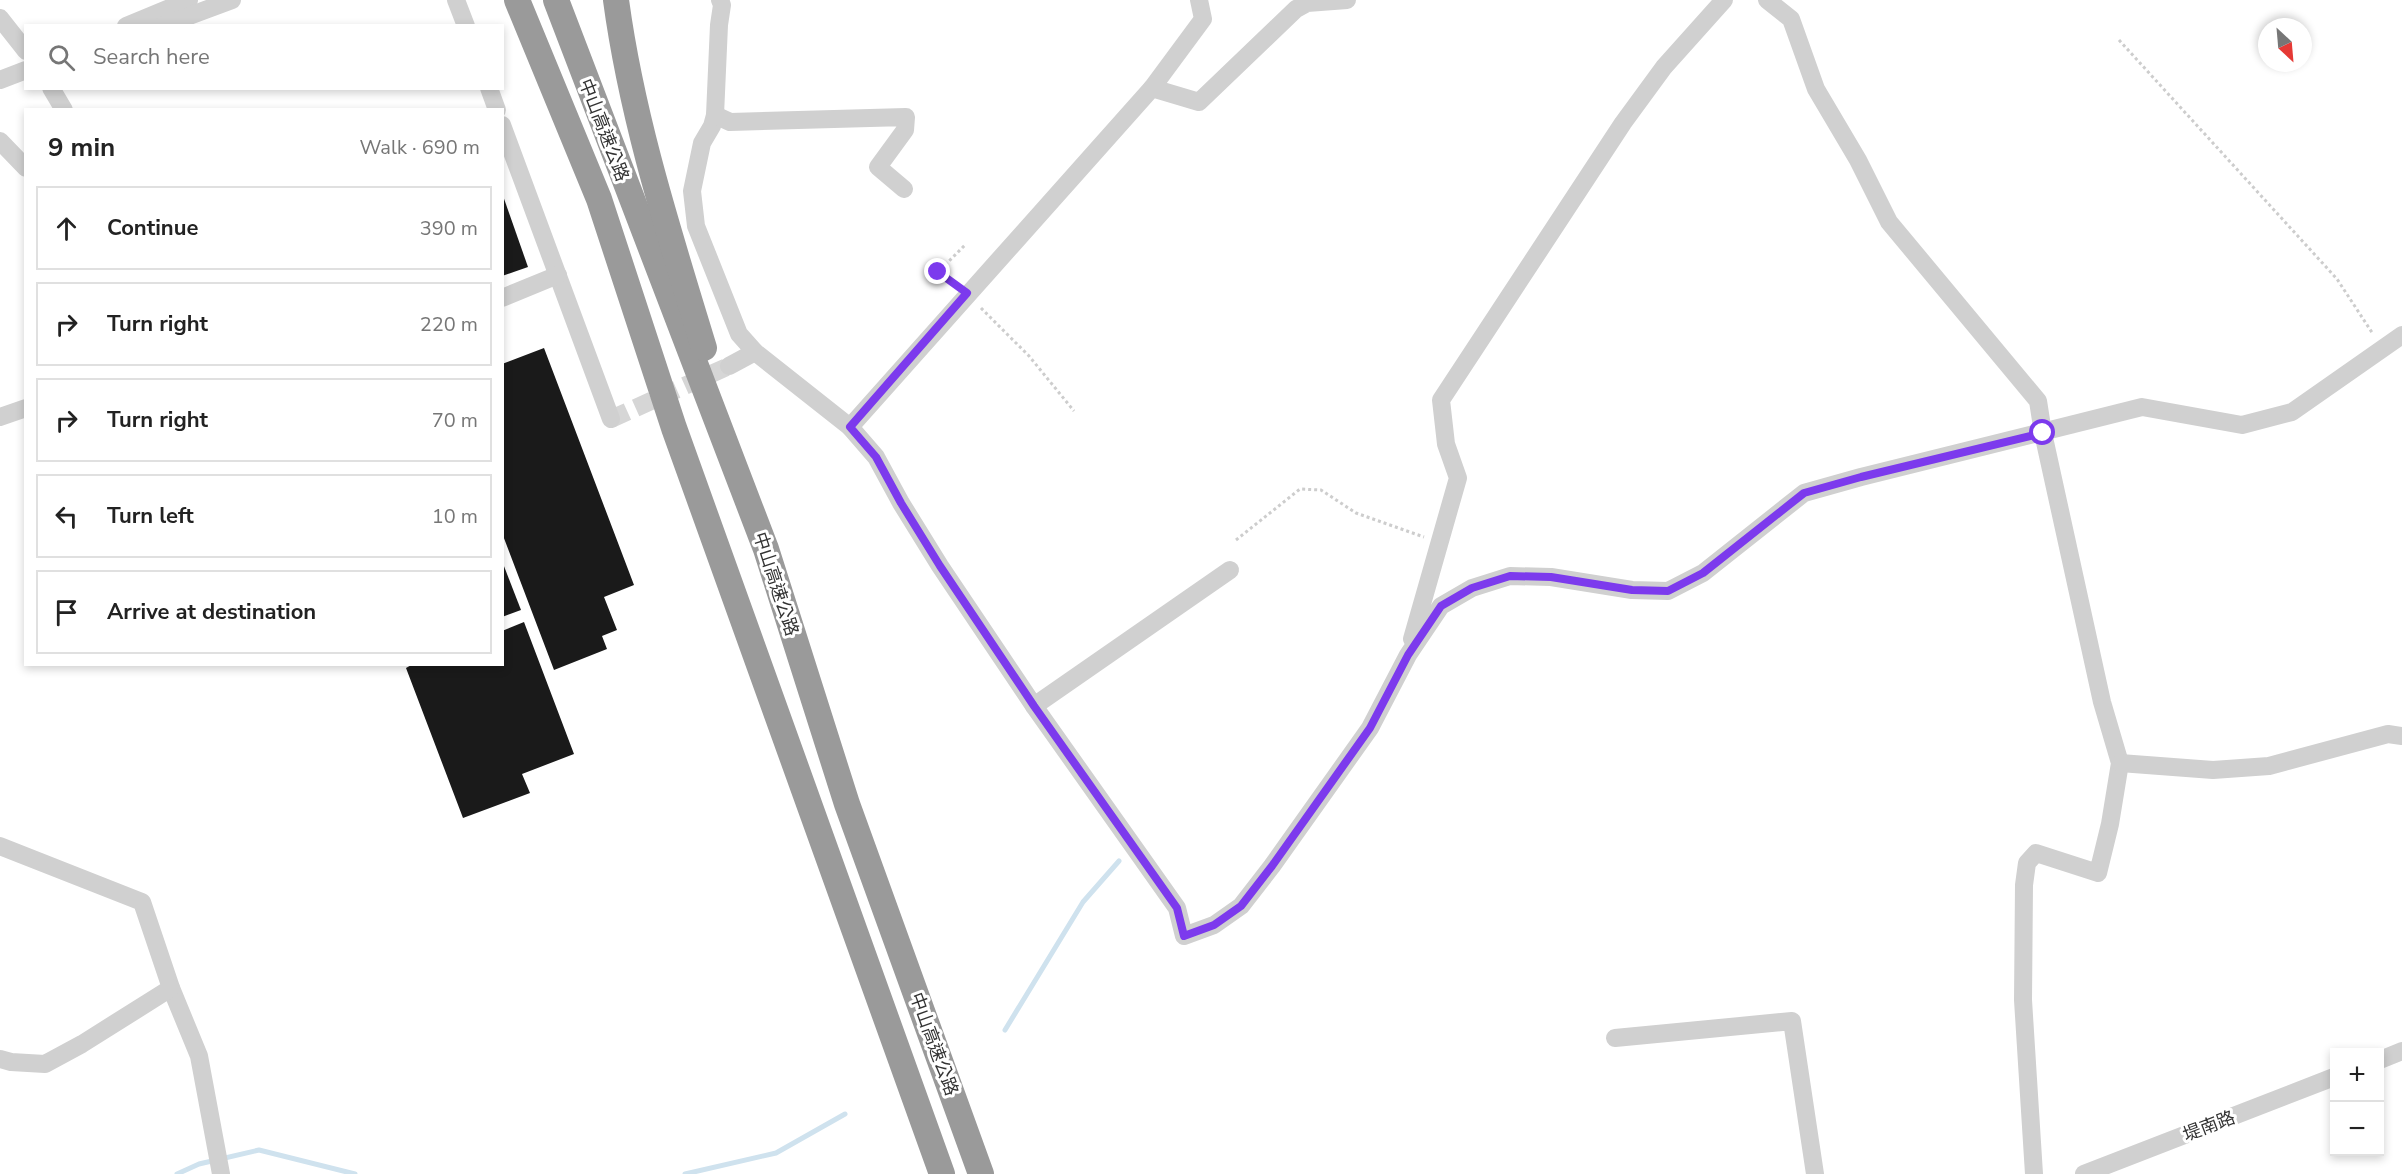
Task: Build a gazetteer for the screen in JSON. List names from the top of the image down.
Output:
{
  "streets": {
    "highway": ["中山高速公路"],
    "street": ["堤南路"]
  },
  "north": "bottom right",
  "page": {
    "search": "Search here",
    "heading": ["9 min", "Walk · 690 m"],
    "list": [
      ["Continue", "390 m"],
      ["Turn right", "220 m"],
      ["Turn right", "70 m"],
      ["Turn left", "10 m"],
      "Arrive at destination"
    ],
    "map_buttons": ["+", "−"]
  }
}
